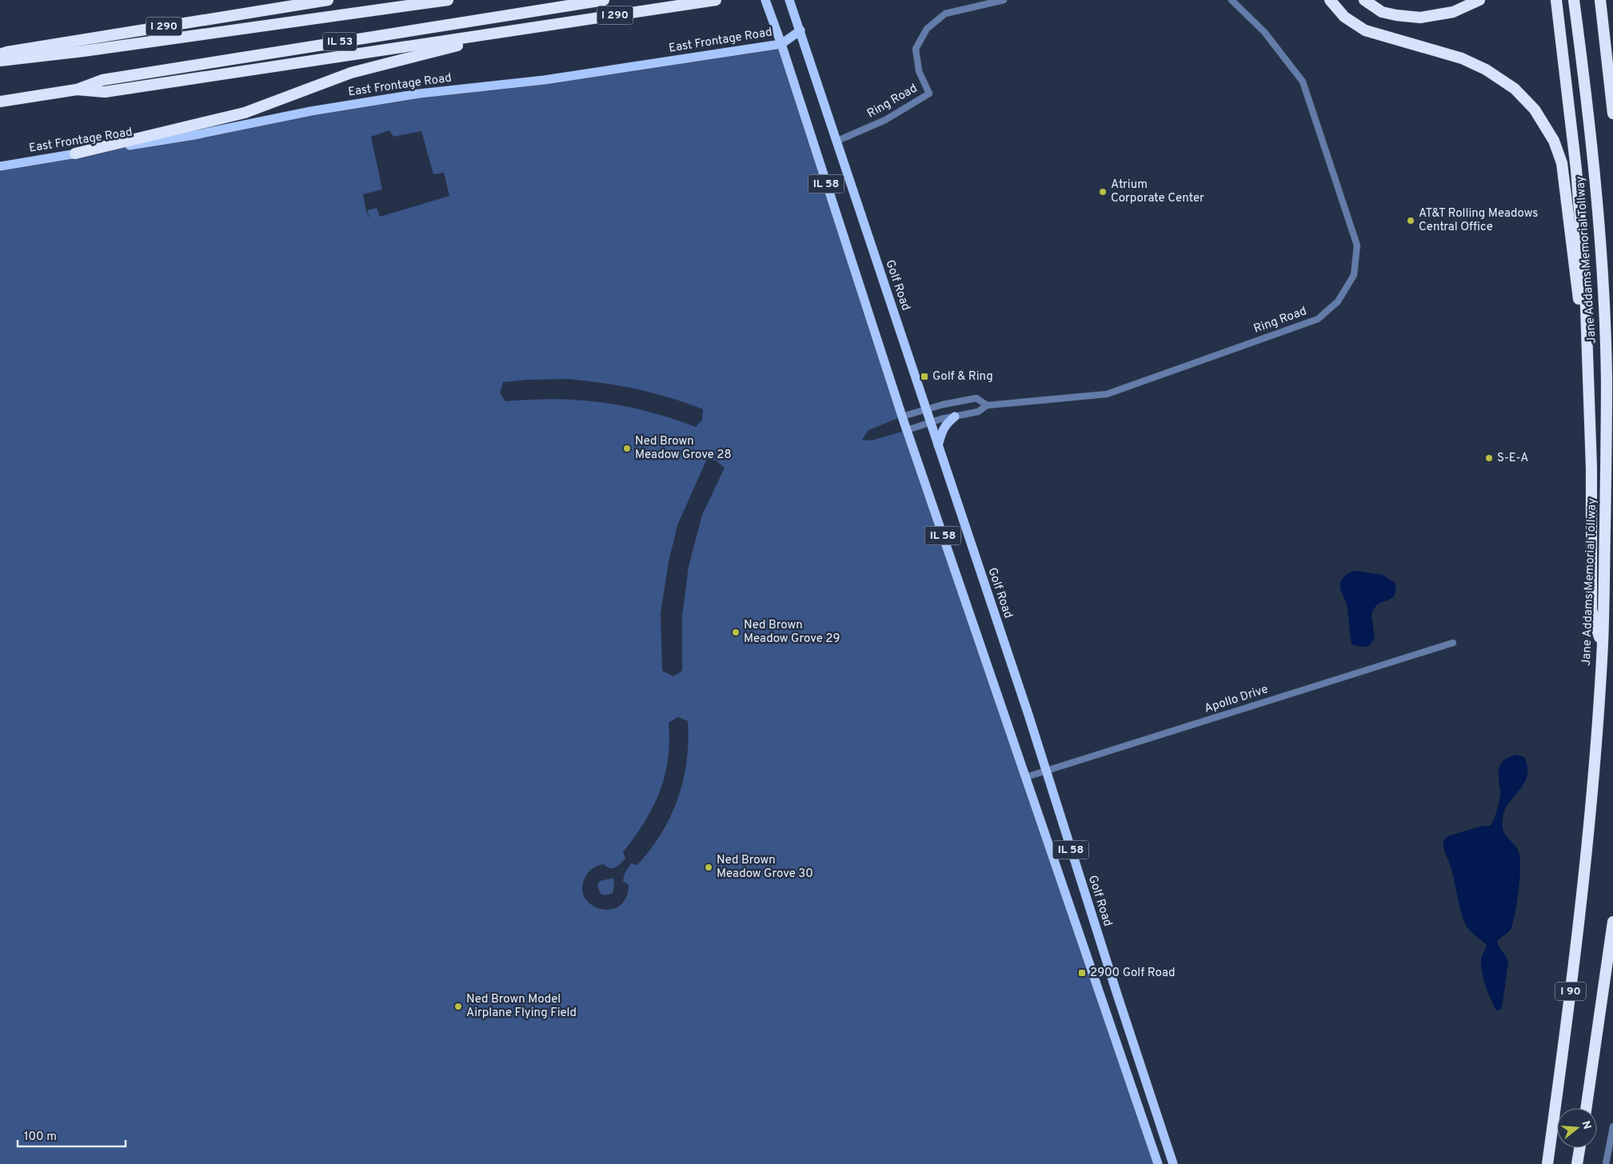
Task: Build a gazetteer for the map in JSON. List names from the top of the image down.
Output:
{
  "streets": {
    "highway": [
      "I 290",
      "IL 53",
      "Jane Addams Memorial Tollway",
      "I 90"
    ],
    "main road": ["East Frontage Road", "IL 58", "Golf Road"],
    "street": ["Ring Road", "Apollo Drive"]
  },
  "crossings": [
    ["I 290", "IL 53"],
    ["East Frontage Road", "IL 58"],
    ["East Frontage Road", "Golf Road"],
    ["Ring Road", "IL 58"],
    ["Ring Road", "Golf Road"],
    ["IL 58", "Golf Road"],
    ["IL 58", "Apollo Drive"],
    ["Golf Road", "Apollo Drive"]
  ],
  "places": {
    "other": [
      "Atrium Corporate Center",
      "AT&T Rolling Meadows Central Office",
      "Ned Brown Meadow Grove 28",
      "S-E-A",
      "Ned Brown Meadow Grove 29",
      "Ned Brown Meadow Grove 30",
      "Ned Brown Model Airplane Flying Field"
    ],
    "transit": ["Golf & Ring", "2900 Golf Road"]
  },
  "scale_bar": "100 m",
  "north": "right"
}
